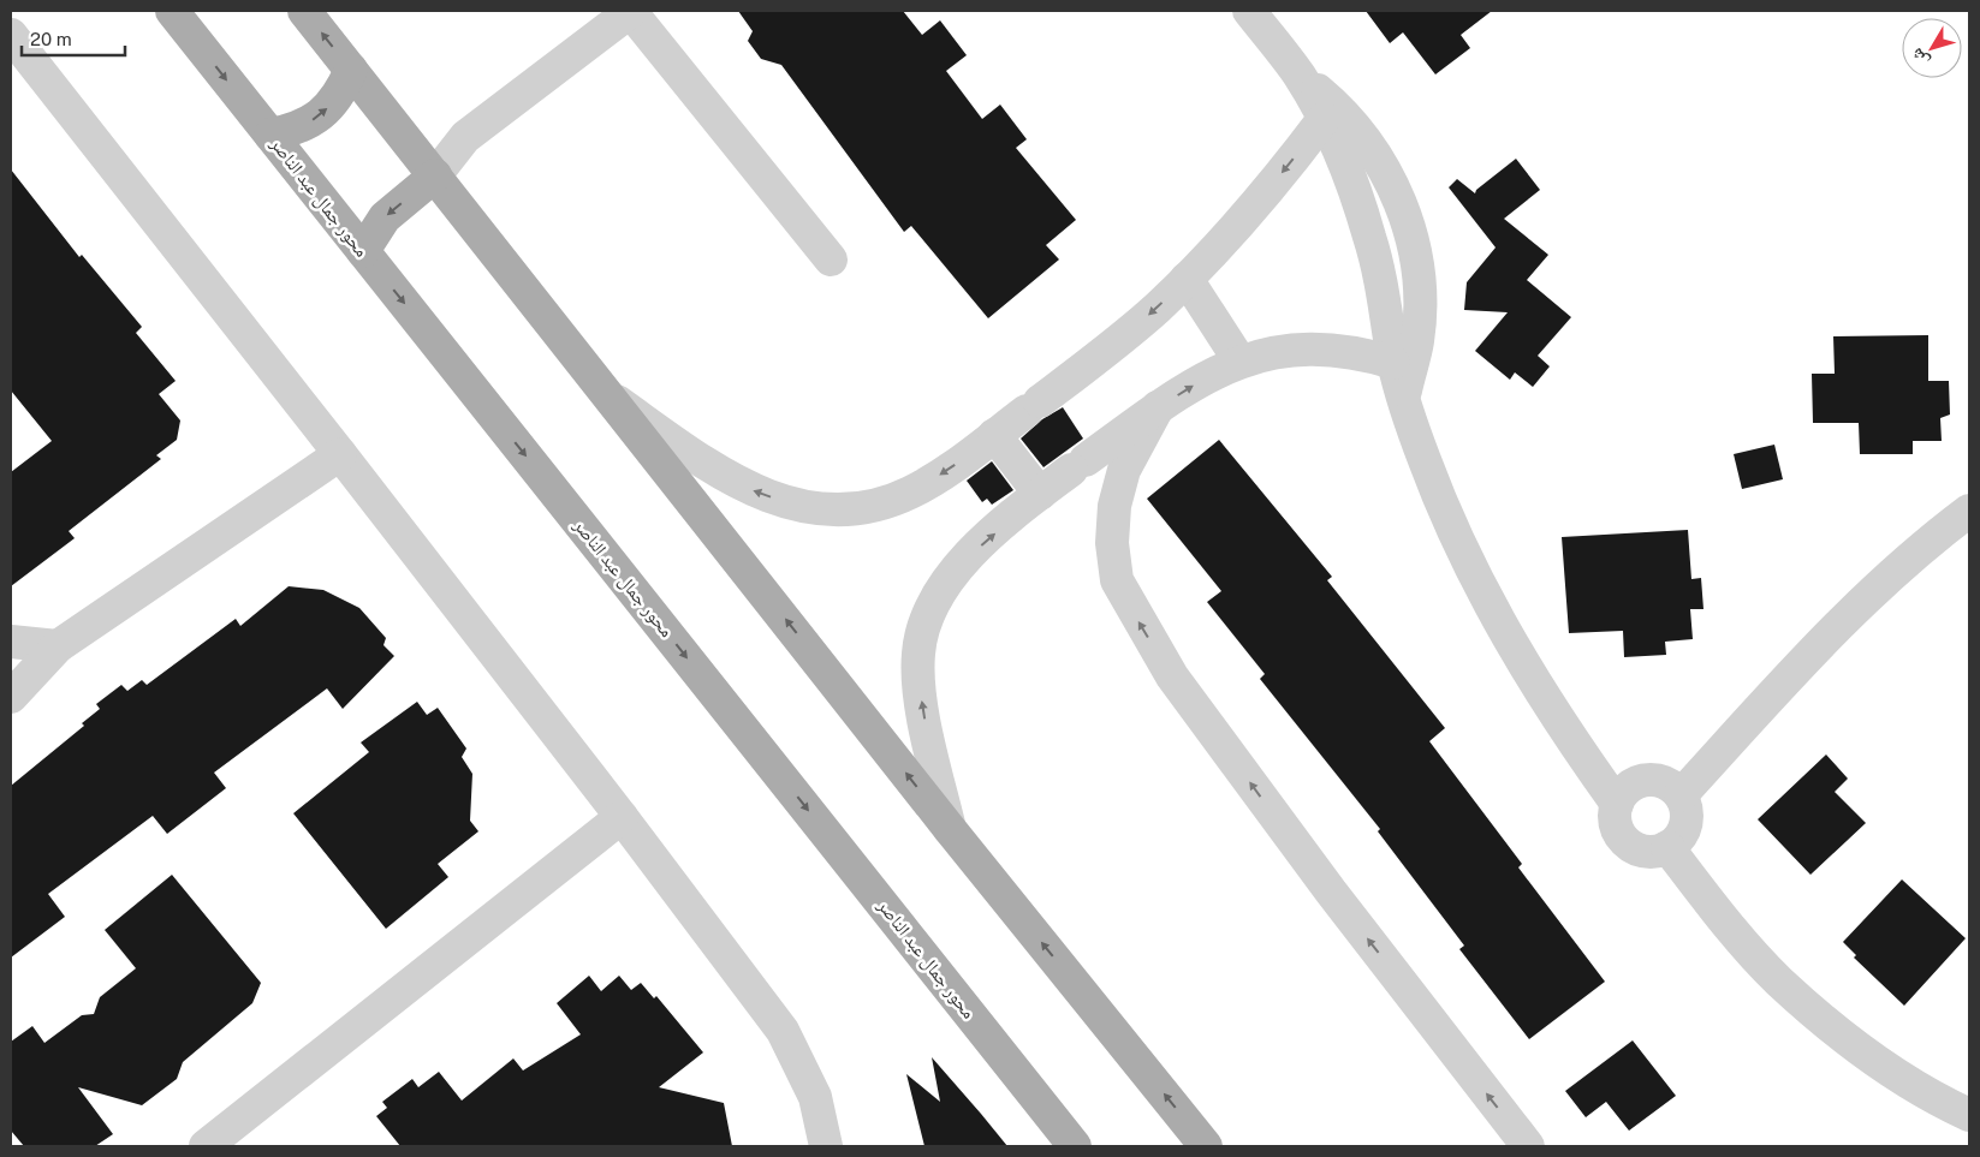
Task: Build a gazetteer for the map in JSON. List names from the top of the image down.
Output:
{
  "streets": {
    "main road": ["محور جمال عبد الناصر"]
  },
  "scale_bar": "20 m",
  "north": "bottom left"
}
